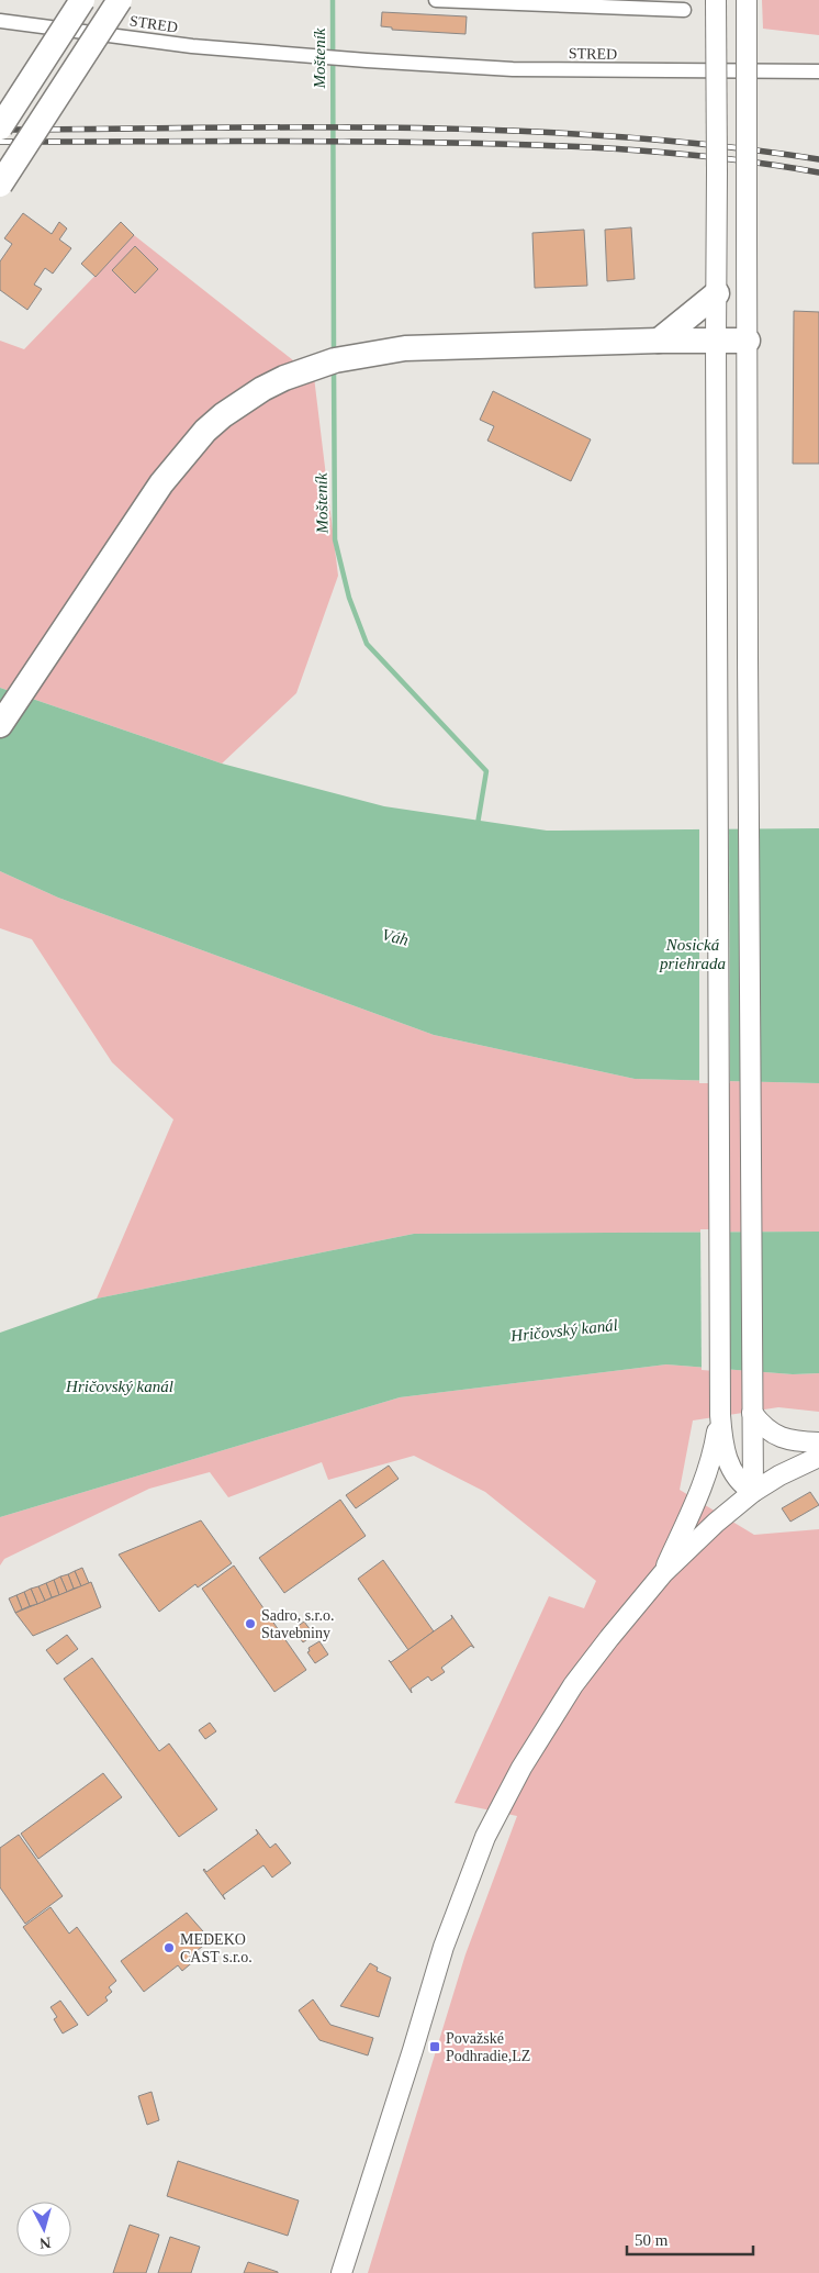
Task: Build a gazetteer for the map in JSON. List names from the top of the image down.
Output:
{
  "streets": {
    "street": ["STRED"]
  },
  "water": [
    "Mošteník",
    "Váh",
    "Nosická priehrada",
    "Hričovský kanál"
  ],
  "places": {
    "other": ["Sadro, s.r.o. Stavebniny", "MEDEKO CAST s.r.o."],
    "transit": ["Považské Podhradie,LZ"]
  },
  "scale_bar": "50 m",
  "north": "bottom"
}
